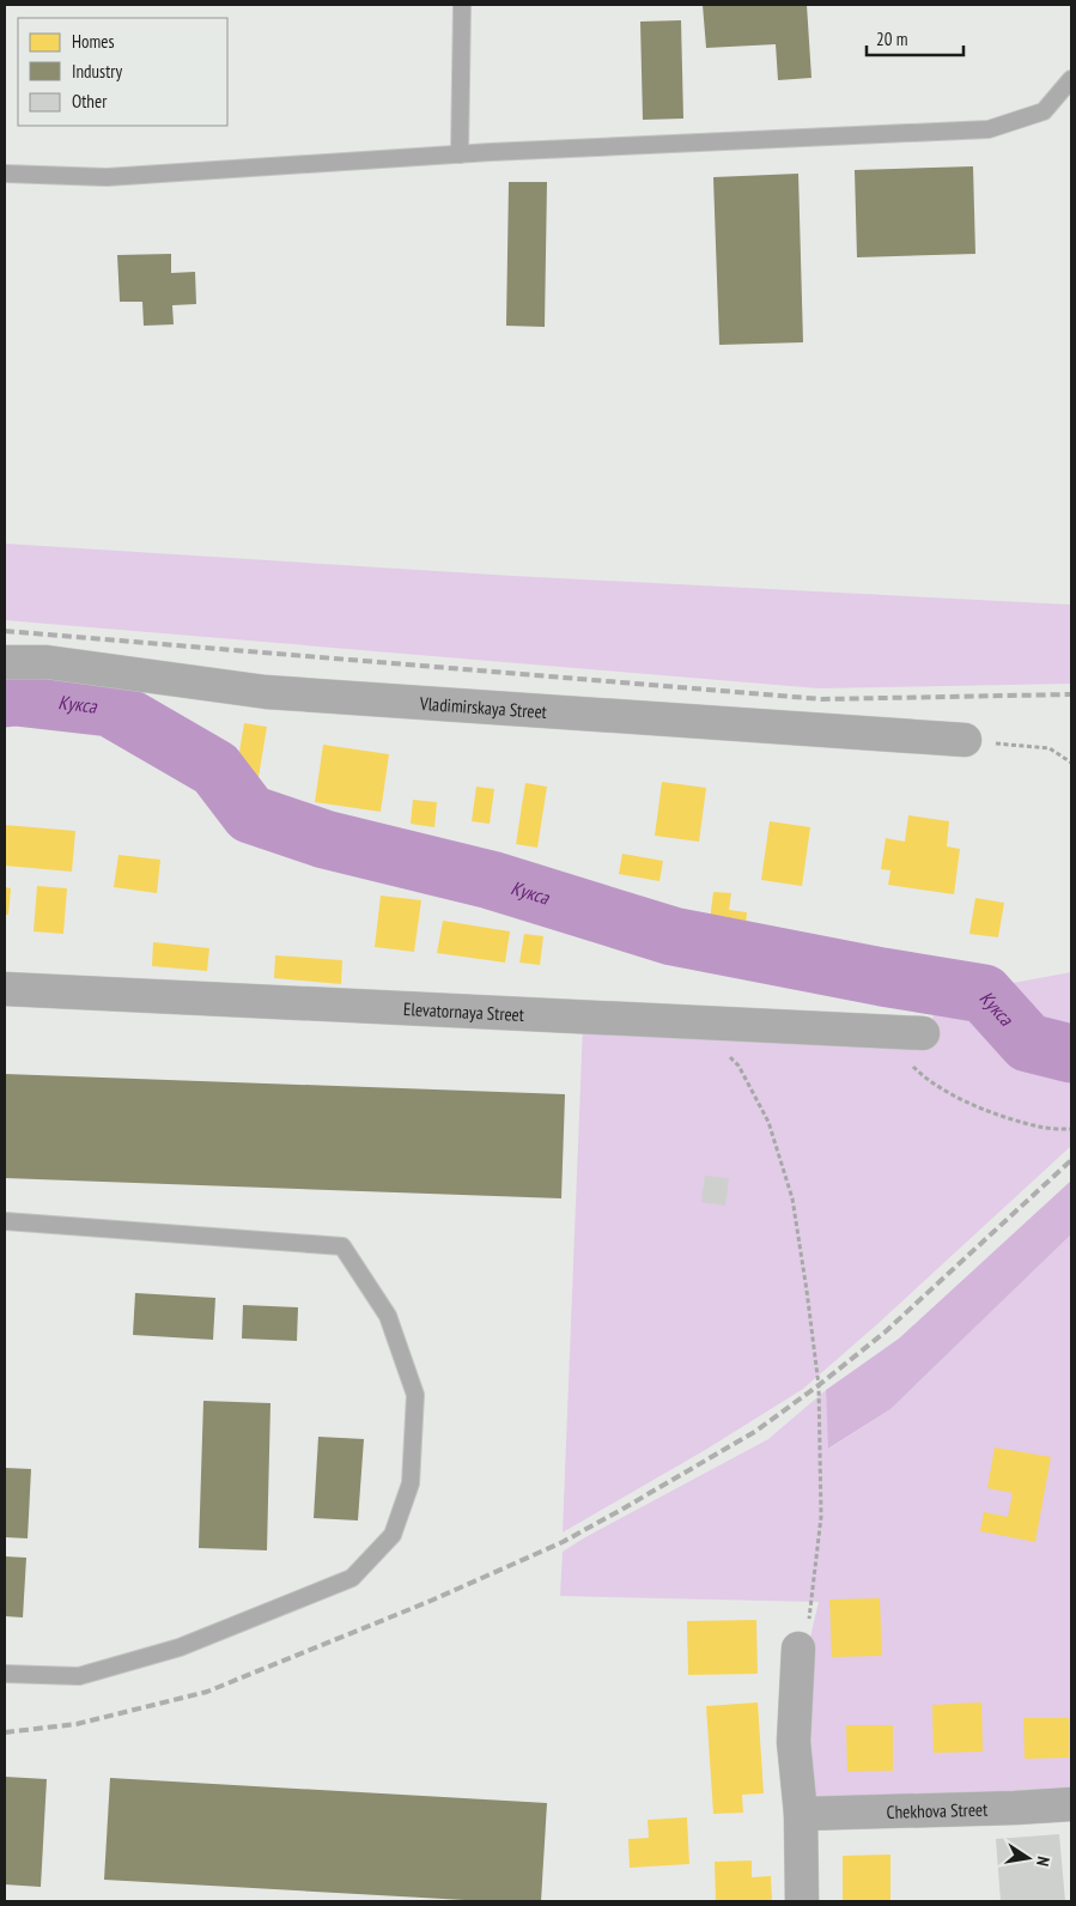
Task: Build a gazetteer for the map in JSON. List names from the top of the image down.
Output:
{
  "streets": {
    "street": ["Vladimirskaya Street", "Elevatornaya Street", "Chekhova Street"]
  },
  "water": ["Кукса"],
  "legend": ["Homes", "Industry", "Other"],
  "scale_bar": "20 m",
  "north": "right"
}
